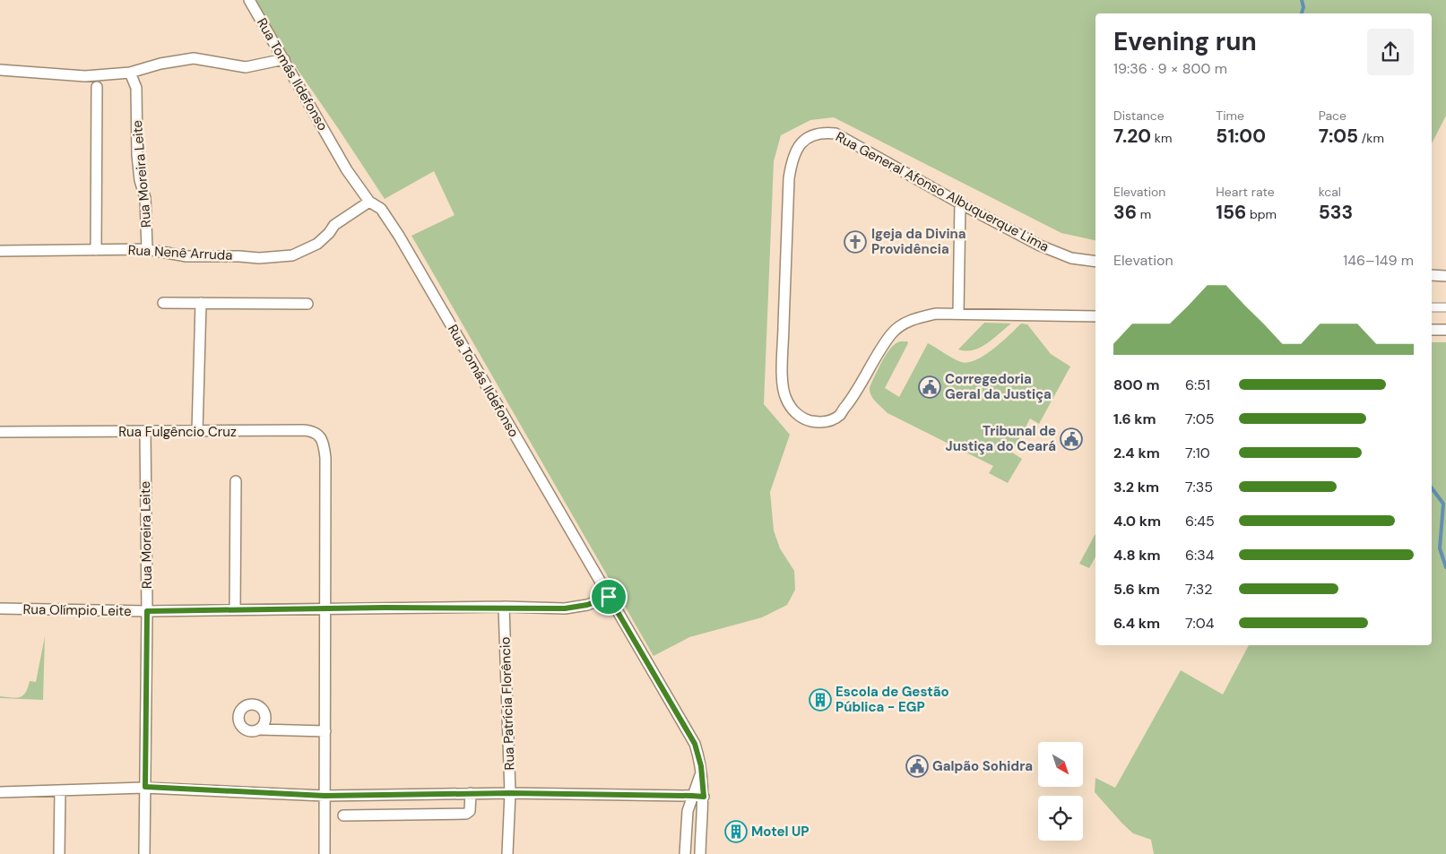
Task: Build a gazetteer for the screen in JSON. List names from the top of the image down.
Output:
{
  "streets": {
    "street": [
      "Rua Tomás Ildefonso",
      "Rua Moreira Leite",
      "Rua General Afonso Albuquerque Lima",
      "Rua Nenê Arruda",
      "Rua Fulgêncio Cruz",
      "Rua Olímpio Leite",
      "Rua Patrícia Florêncio"
    ]
  },
  "crossings": [
    ["Rua Tomás Ildefonso", "Rua Nenê Arruda"],
    ["Rua Tomás Ildefonso", "Rua Olímpio Leite"],
    ["Rua Moreira Leite", "Rua Nenê Arruda"],
    ["Rua Moreira Leite", "Rua Fulgêncio Cruz"],
    ["Rua Moreira Leite", "Rua Olímpio Leite"],
    ["Rua Fulgêncio Cruz", "Rua Olímpio Leite"],
    ["Rua Olímpio Leite", "Rua Patrícia Florêncio"]
  ],
  "places": {
    "church": ["Igeja da Divina Providência"],
    "public building": ["Corregedoria Geral da Justiça", "Tribunal de Justiça do Ceará", "Galpão Sohidra"],
    "building": ["Escola de Gestão Pública - EGP", "Motel UP"]
  },
  "north": "bottom right",
  "page": {
    "heading": ["Evening run", "19:36 · 9 × 800 m"],
    "stats": [
      ["Distance", "7.20 km"],
      ["Time", "51:00"],
      ["Pace", "7:05 /km"],
      ["Elevation", "36 m"],
      ["Heart rate", "156 bpm"],
      ["kcal", "533"]
    ],
    "chart": ["Elevation", "146–149 m"],
    "list": [
      {
        "name": "800 m",
        "note": "6:51"
      },
      {
        "name": "1.6 km",
        "note": "7:05"
      },
      {
        "name": "2.4 km",
        "note": "7:10"
      },
      {
        "name": "3.2 km",
        "note": "7:35"
      },
      {
        "name": "4.0 km",
        "note": "6:45"
      },
      {
        "name": "4.8 km",
        "note": "6:34"
      },
      {
        "name": "5.6 km",
        "note": "7:32"
      },
      {
        "name": "6.4 km",
        "note": "7:04"
      }
    ]
  }
}
